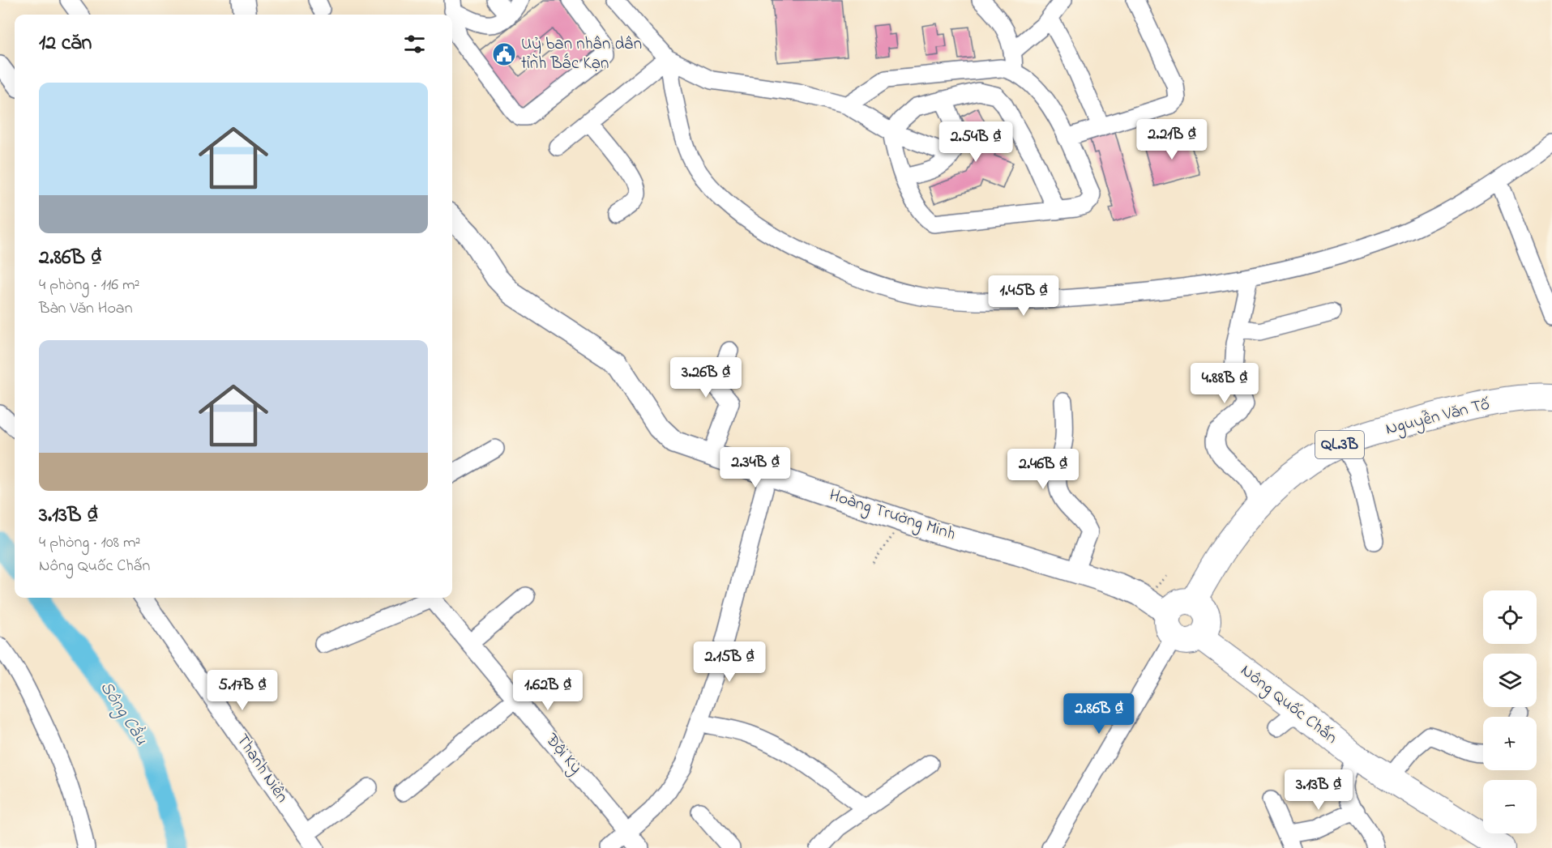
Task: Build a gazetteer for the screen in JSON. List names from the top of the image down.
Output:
{
  "streets": {
    "highway": ["Nguyễn Văn Tố", "QL.3B", "Nông Quốc Chấn"],
    "main road": ["Hoàng Trường Minh"],
    "street": ["Đội Kỳ", "Thanh Niên"]
  },
  "crossings": [
    ["Nguyễn Văn Tố", "Hoàng Trường Minh"],
    ["Nguyễn Văn Tố", "Nông Quốc Chấn"],
    ["Hoàng Trường Minh", "Nông Quốc Chấn"]
  ],
  "water": ["Sông Cầu"],
  "places": {
    "public building": ["Uỷ ban nhân dân tỉnh Bắc Kạn"]
  },
  "page": {
    "heading": "12 căn",
    "list": [
      {
        "name": "2.86B ₫",
        "note": "4 phòng · 116 m² · Bàn Văn Hoan"
      },
      {
        "name": "3.13B ₫",
        "note": "4 phòng · 108 m² · Nông Quốc Chấn"
      }
    ],
    "price": [
      "2.21B ₫",
      "2.54B ₫",
      "1.45B ₫",
      "3.26B ₫",
      "4.88B ₫",
      "2.34B ₫",
      "2.46B ₫",
      "2.15B ₫",
      "5.17B ₫",
      "1.62B ₫",
      "2.86B ₫",
      "3.13B ₫"
    ],
    "map_buttons": ["+", "−"]
  }
}
